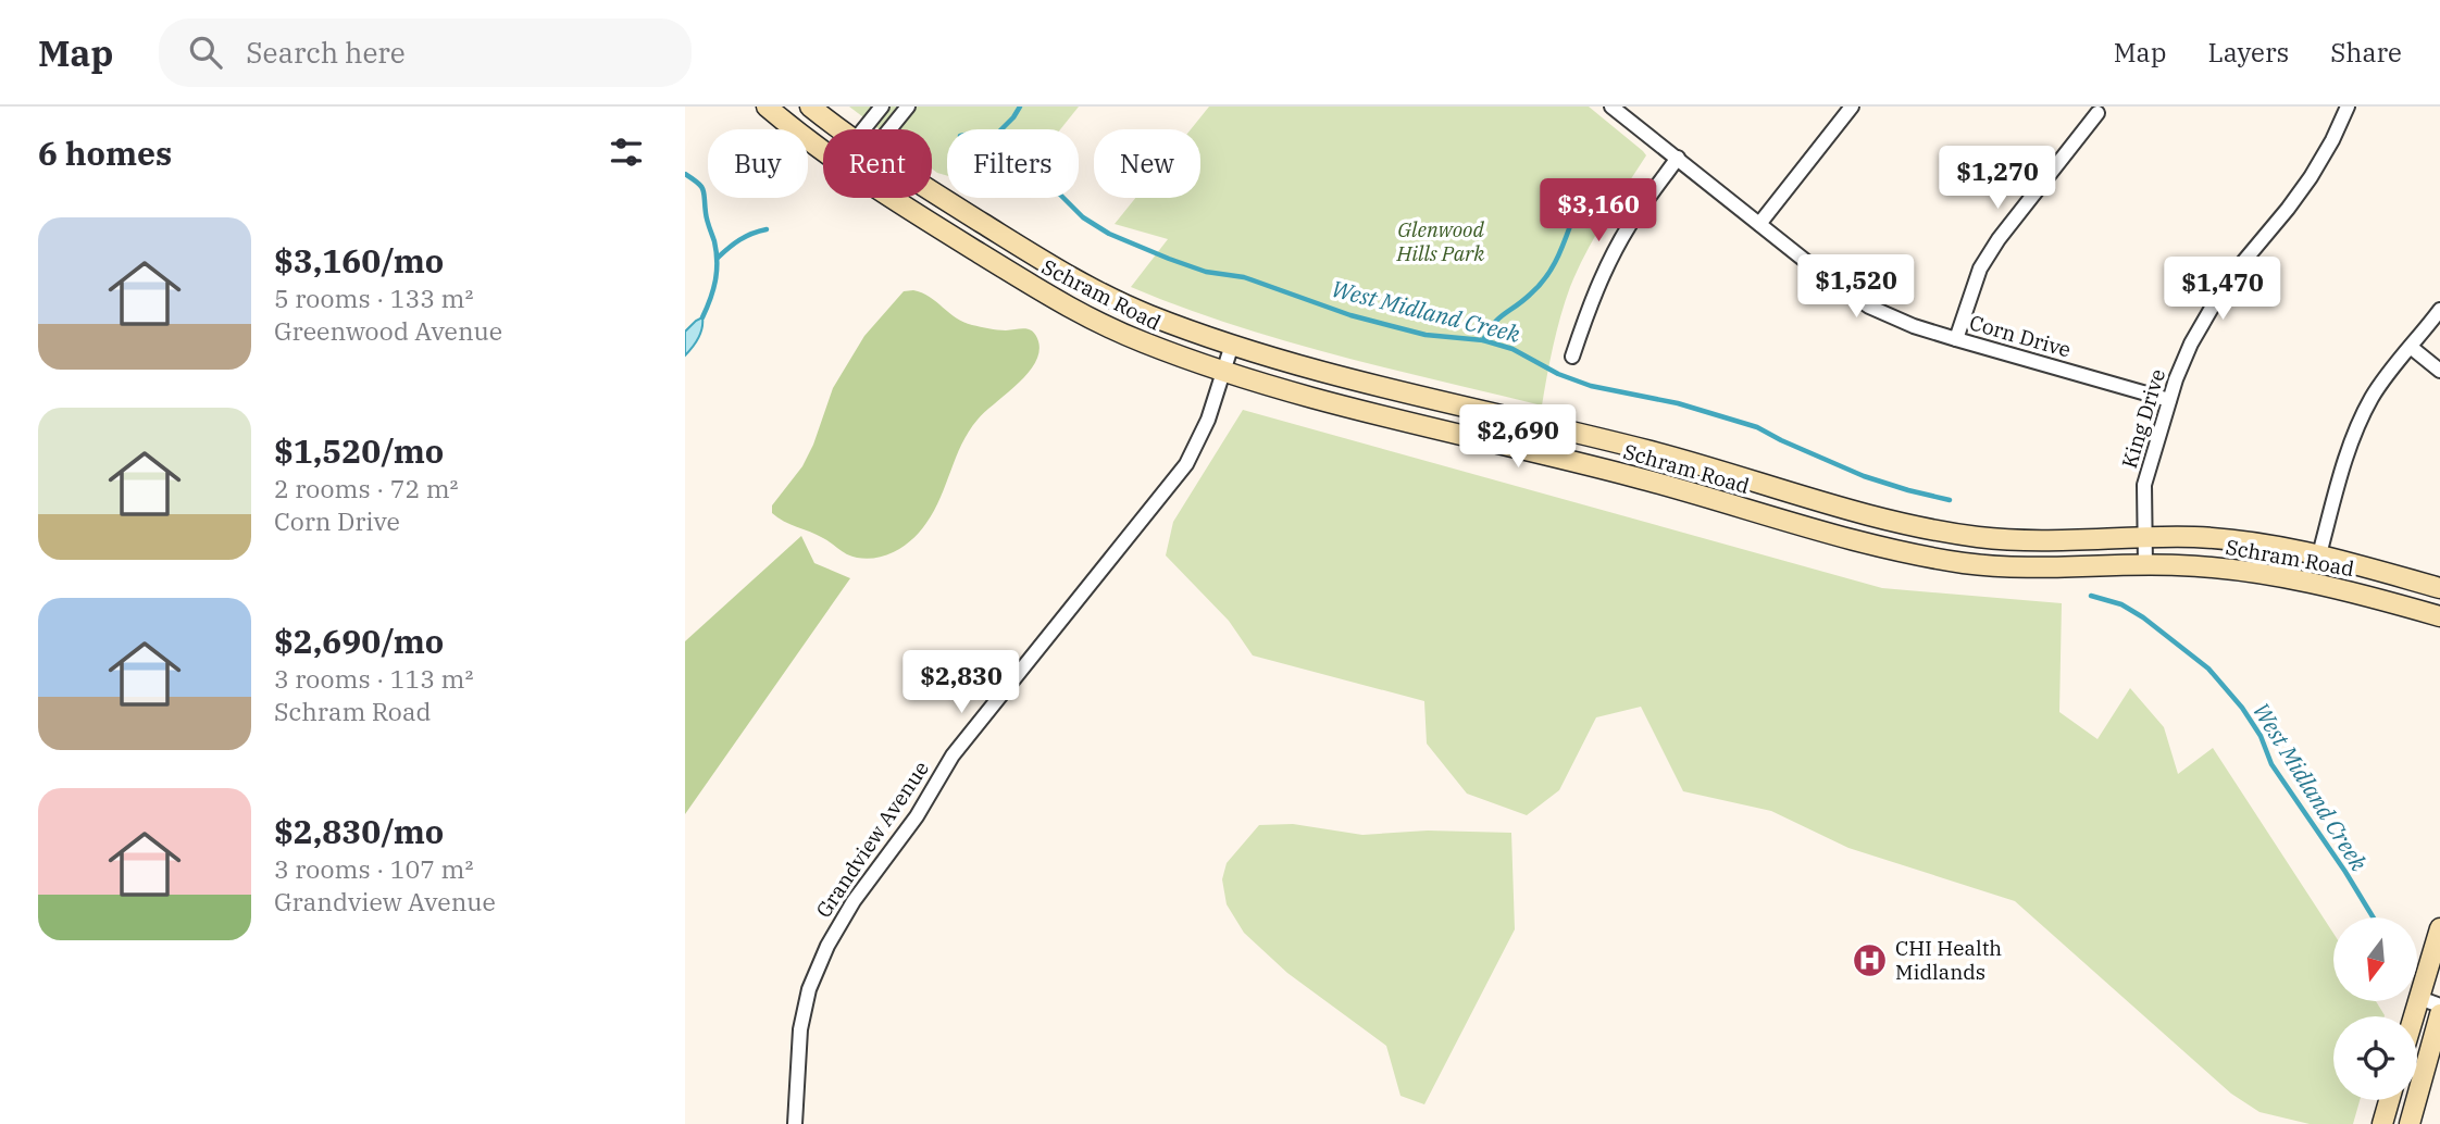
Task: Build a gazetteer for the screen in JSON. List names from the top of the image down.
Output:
{
  "streets": {
    "main road": ["Schram Road"],
    "street": ["Corn Drive", "King Drive", "Grandview Avenue"]
  },
  "crossings": [
    ["Schram Road", "King Drive"],
    ["Schram Road", "Grandview Avenue"],
    ["Corn Drive", "King Drive"]
  ],
  "water": ["West Midland Creek"],
  "parks": ["Glenwood Hills Park"],
  "places": {
    "hospital": ["CHI Health Midlands"]
  },
  "north": "bottom",
  "page": {
    "header": "Map",
    "search": "Search here",
    "nav": ["Map", "Layers", "Share"],
    "heading": "6 homes",
    "chip": [
      "Buy",
      "Rent",
      "Filters",
      "New"
    ],
    "price": [
      "$1,270",
      "$3,160",
      "$1,520",
      "$1,470",
      "$2,690",
      "$2,830"
    ],
    "list": [
      {
        "name": "$3,160/mo",
        "note": "5 rooms · 133 m² · Greenwood Avenue"
      },
      {
        "name": "$1,520/mo",
        "note": "2 rooms · 72 m² · Corn Drive"
      },
      {
        "name": "$2,690/mo",
        "note": "3 rooms · 113 m² · Schram Road"
      },
      {
        "name": "$2,830/mo",
        "note": "3 rooms · 107 m² · Grandview Avenue"
      }
    ]
  }
}
